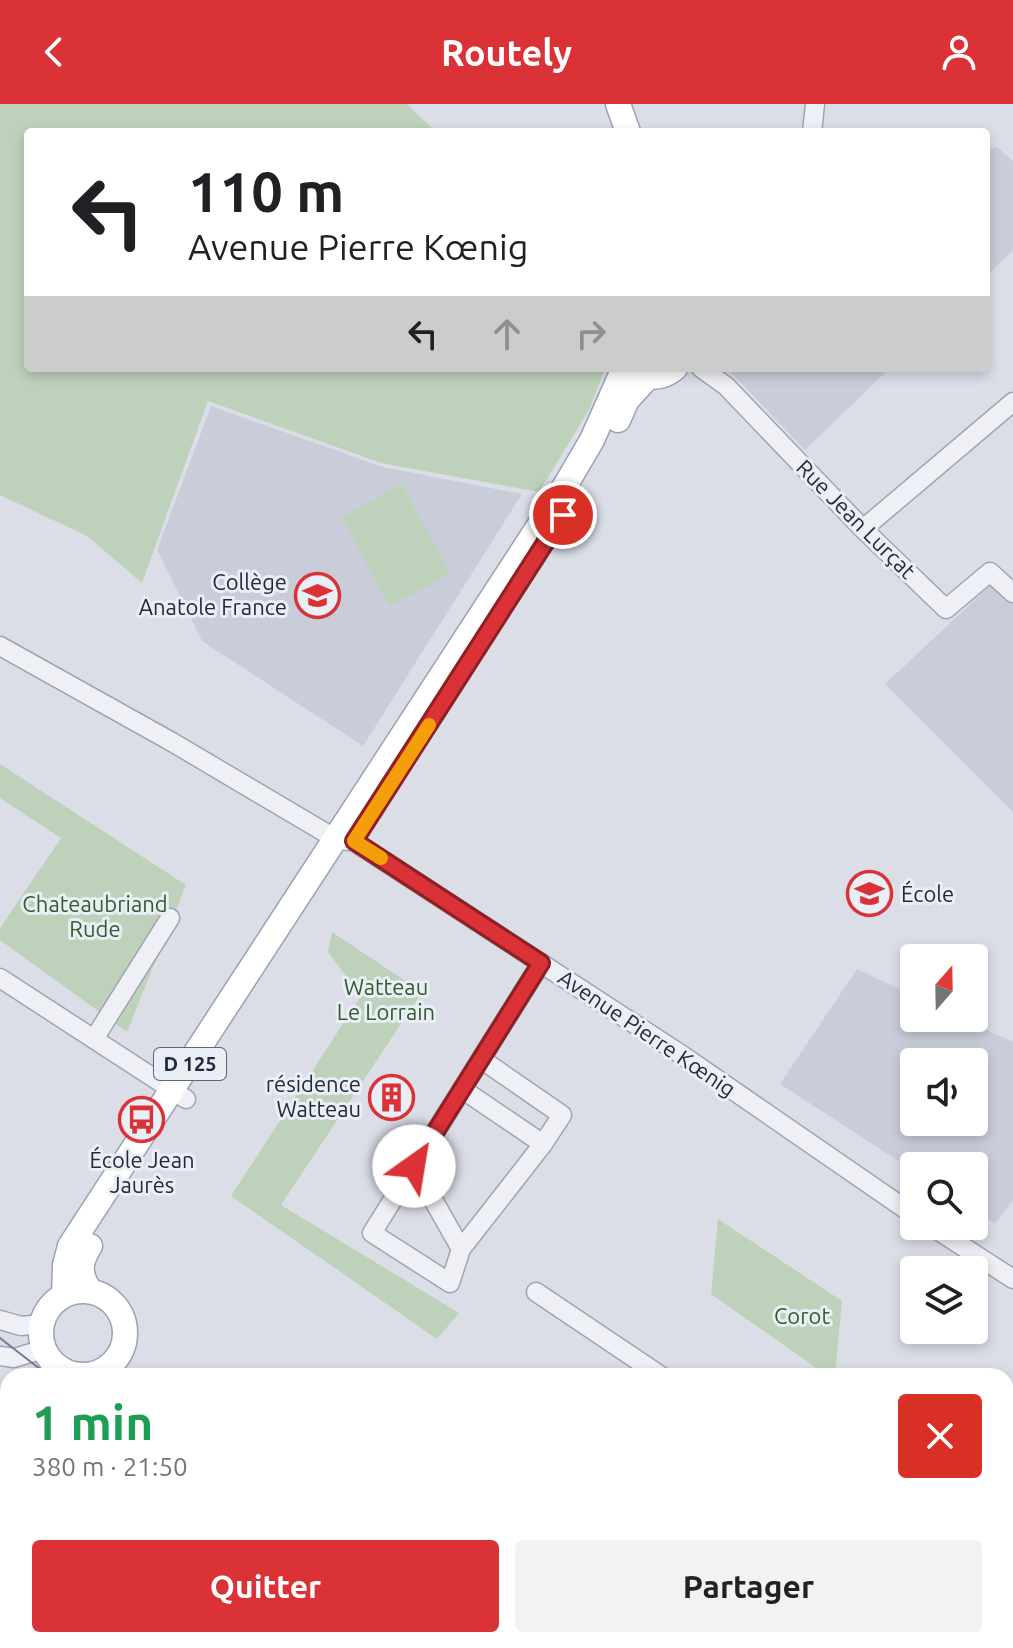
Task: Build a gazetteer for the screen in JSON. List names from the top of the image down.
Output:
{
  "streets": {
    "main road": ["D 125"],
    "street": ["Rue Jean Lurçat", "Avenue Pierre Kœnig"]
  },
  "crossings": [
    ["Avenue Pierre Kœnig", "D 125"]
  ],
  "parks": ["Chateaubriand Rude", "Watteau Le Lorrain", "Corot"],
  "places": {
    "school or university": ["Collège Anatole France", "École"],
    "building": ["résidence Watteau"],
    "bus stop": ["École Jean Jaurès"]
  },
  "north": "top",
  "page": {
    "header": "Routely",
    "turn": ["110 m", "Avenue Pierre Kœnig"],
    "heading": ["1 min", "380 m · 21:50"],
    "buttons": ["Quitter", "Partager"]
  }
}
